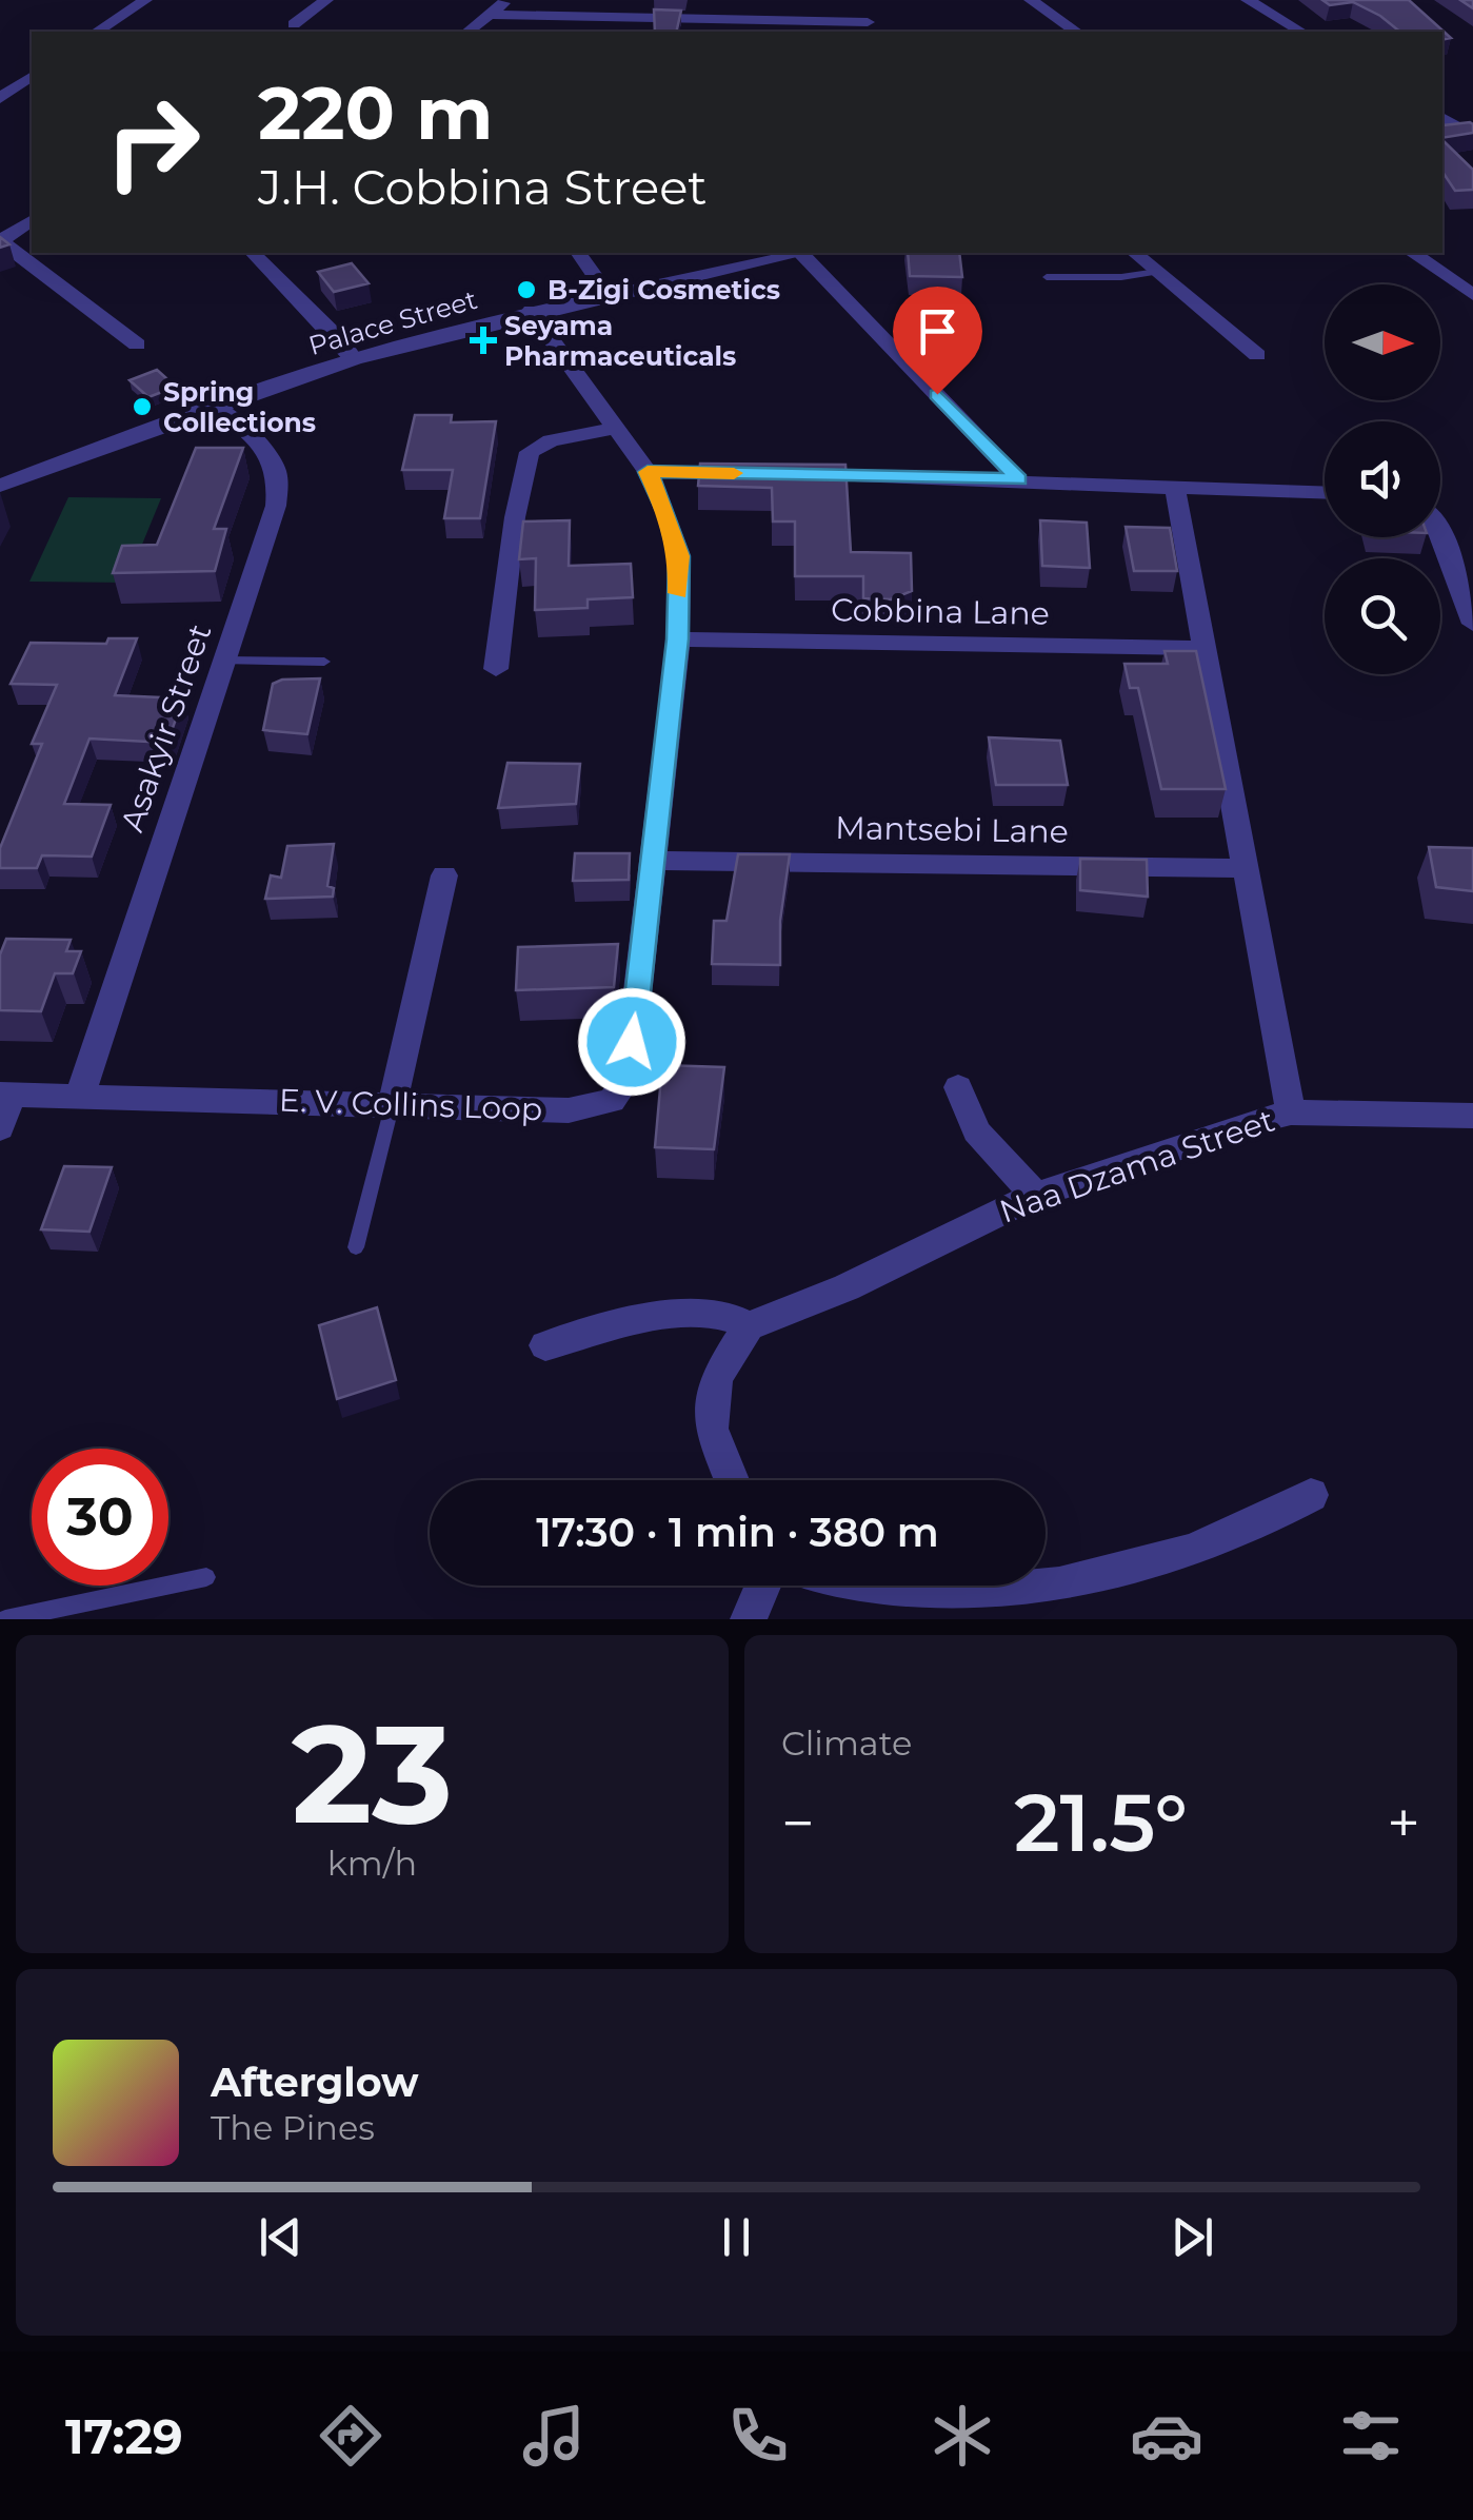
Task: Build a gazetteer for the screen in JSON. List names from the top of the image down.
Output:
{
  "streets": {
    "street": [
      "Palace Street",
      "Cobbina Lane",
      "Asakyir Street",
      "Mantsebi Lane",
      "E. V. Collins Loop",
      "Naa Dzama Street"
    ]
  },
  "crossings": [
    ["Palace Street", "Asakyir Street"],
    ["Palace Street", "E. V. Collins Loop"],
    ["Cobbina Lane", "E. V. Collins Loop"],
    ["Cobbina Lane", "Naa Dzama Street"],
    ["Asakyir Street", "E. V. Collins Loop"],
    ["Mantsebi Lane", "E. V. Collins Loop"],
    ["Mantsebi Lane", "Naa Dzama Street"]
  ],
  "places": {
    "other": ["B-Zigi Cosmetics", "Spring Collections"],
    "health": ["Seyama Pharmaceuticals"]
  },
  "north": "right",
  "page": {
    "turn": ["220 m", "J.H. Cobbina Street"],
    "limit": "30",
    "trip": "17:30 · 1 min · 380 m",
    "tile": [
      ["23", "km/h"],
      "Climate"
    ],
    "heat": ["−", "21.5°", "+"],
    "song": ["Afterglow", "The Pines"],
    "tabs": "17:29"
  }
}
